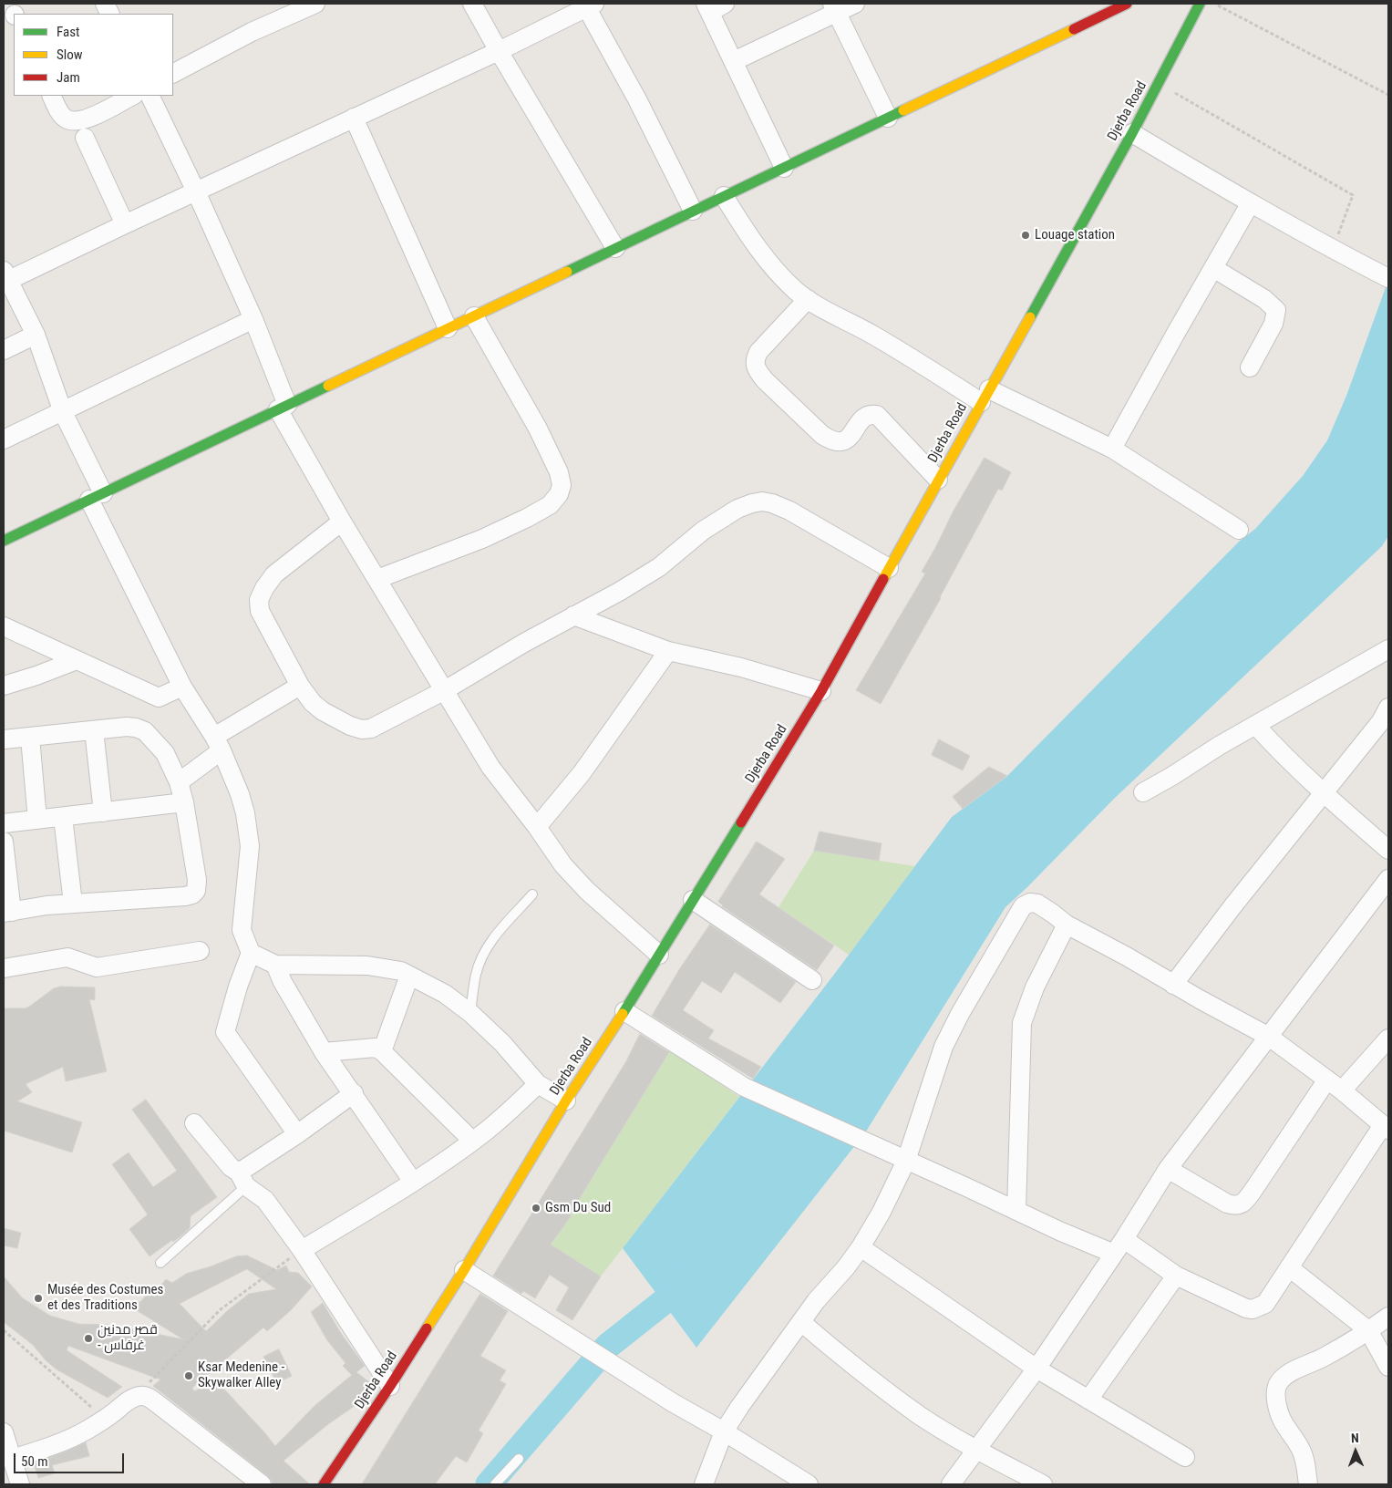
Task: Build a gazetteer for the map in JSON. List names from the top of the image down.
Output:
{
  "streets": {
    "main road": ["Djerba Road"]
  },
  "places": [
    "Louage station",
    "Gsm Du Sud",
    "Musée des Costumes et des Traditions",
    "قصر مدنين - غرفاس",
    "Ksar Medenine - Skywalker Alley"
  ],
  "legend": ["Fast", "Slow", "Jam"],
  "scale_bar": "50 m",
  "north": "top"
}
